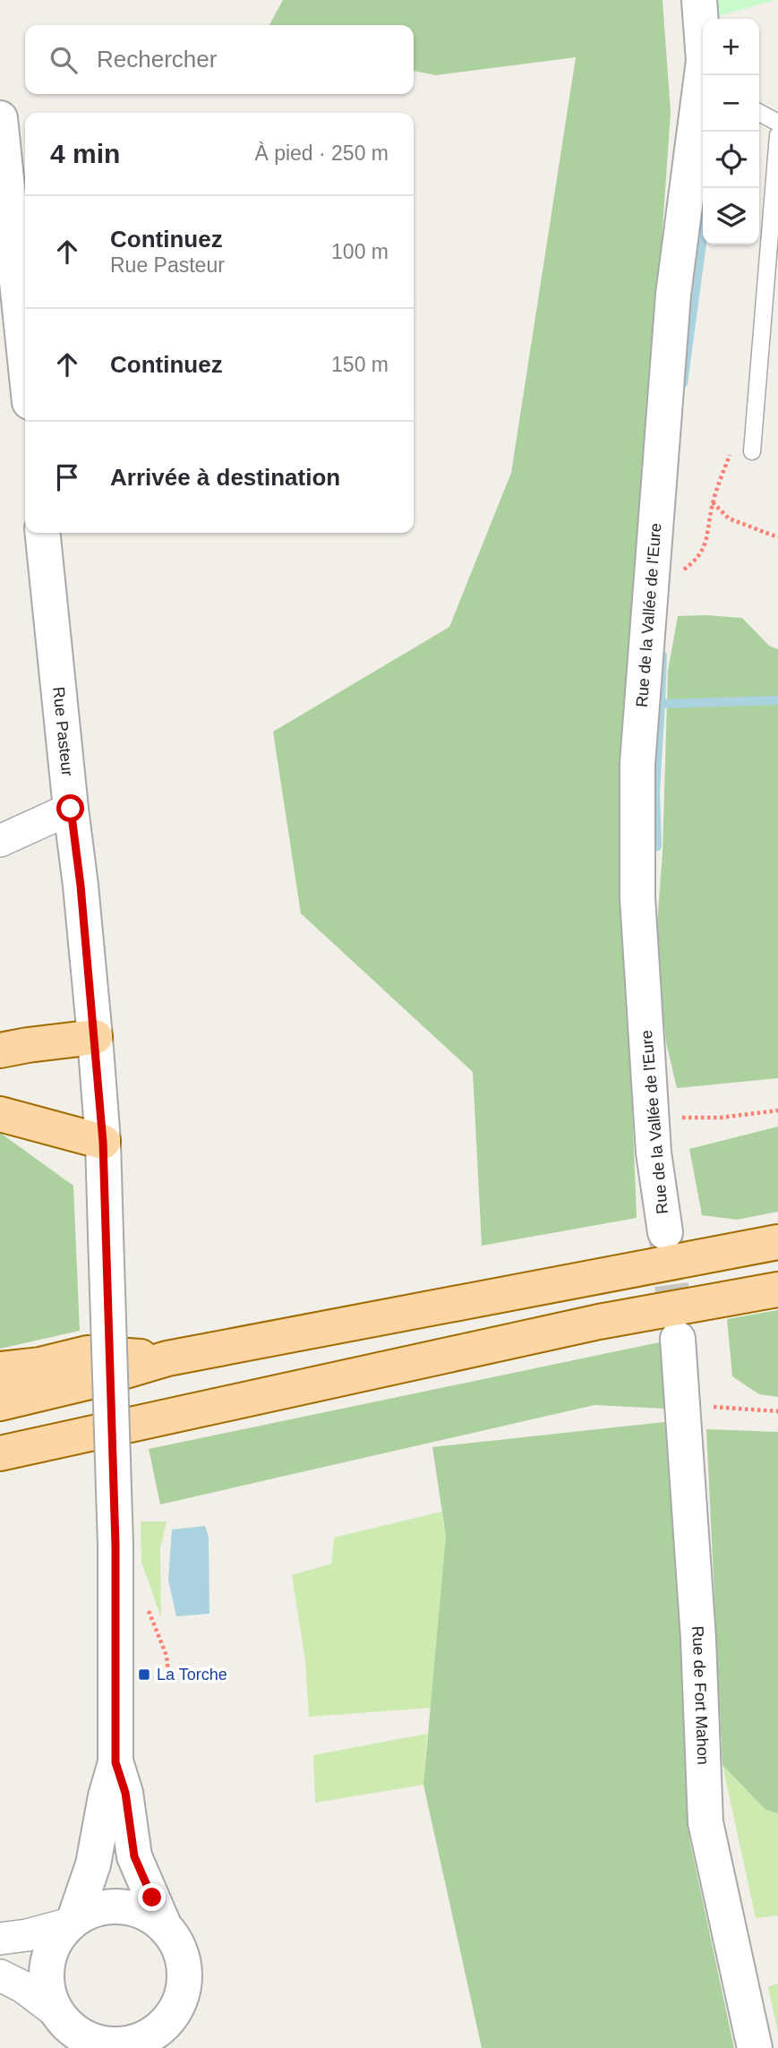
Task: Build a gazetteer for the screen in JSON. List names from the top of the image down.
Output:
{
  "streets": {
    "street": ["Rue de la Vallée de l'Eure", "Rue Pasteur", "Rue de Fort Mahon"]
  },
  "places": {
    "transit": ["La Torche"]
  },
  "page": {
    "map_buttons": ["+", "−"],
    "search": "Rechercher",
    "heading": ["4 min", "À pied · 250 m"],
    "list": [
      ["Continuez", "Rue Pasteur", "100 m"],
      ["Continuez", "150 m"],
      "Arrivée à destination"
    ]
  }
}
